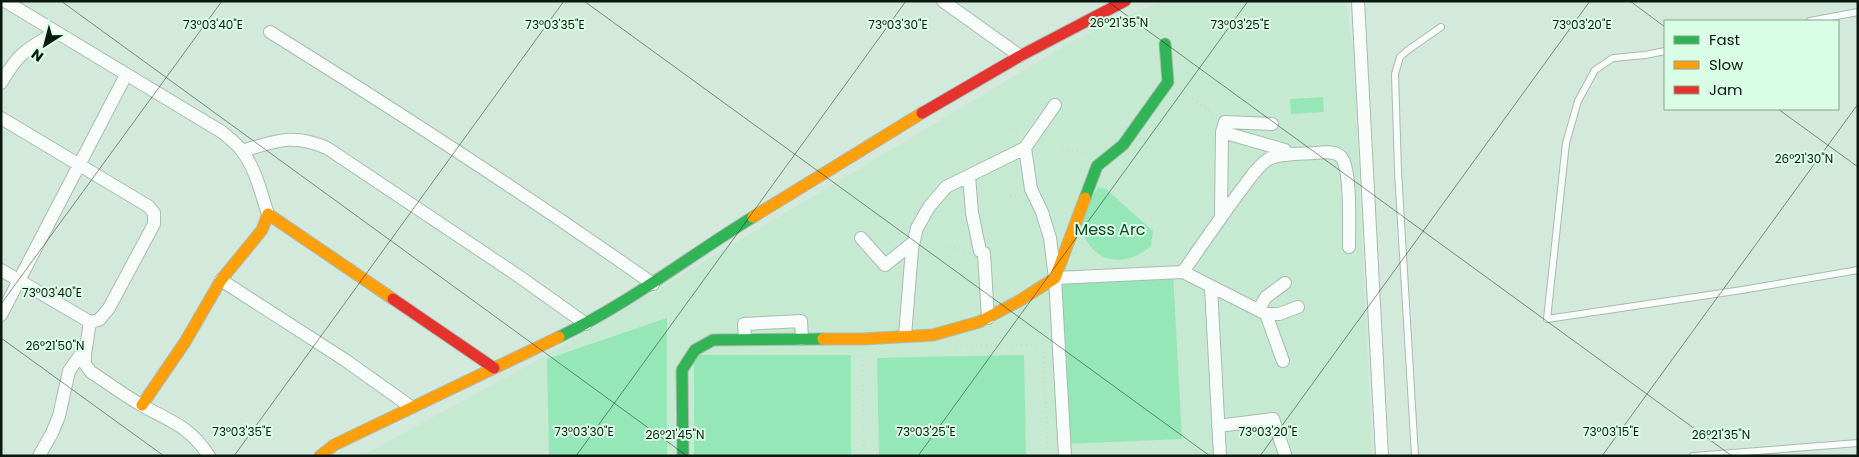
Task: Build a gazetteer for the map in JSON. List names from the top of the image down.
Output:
{
  "parks": ["Mess Arc"],
  "legend": ["Fast", "Slow", "Jam"],
  "north": "bottom left",
  "coordinates": [
    "26°21'35\"N",
    "73°03'40\"E",
    "73°03'35\"E",
    "73°03'30\"E",
    "73°03'25\"E",
    "73°03'20\"E",
    "26°21'30\"N",
    "26°21'50\"N",
    "73°03'15\"E",
    "26°21'45\"N"
  ]
}
